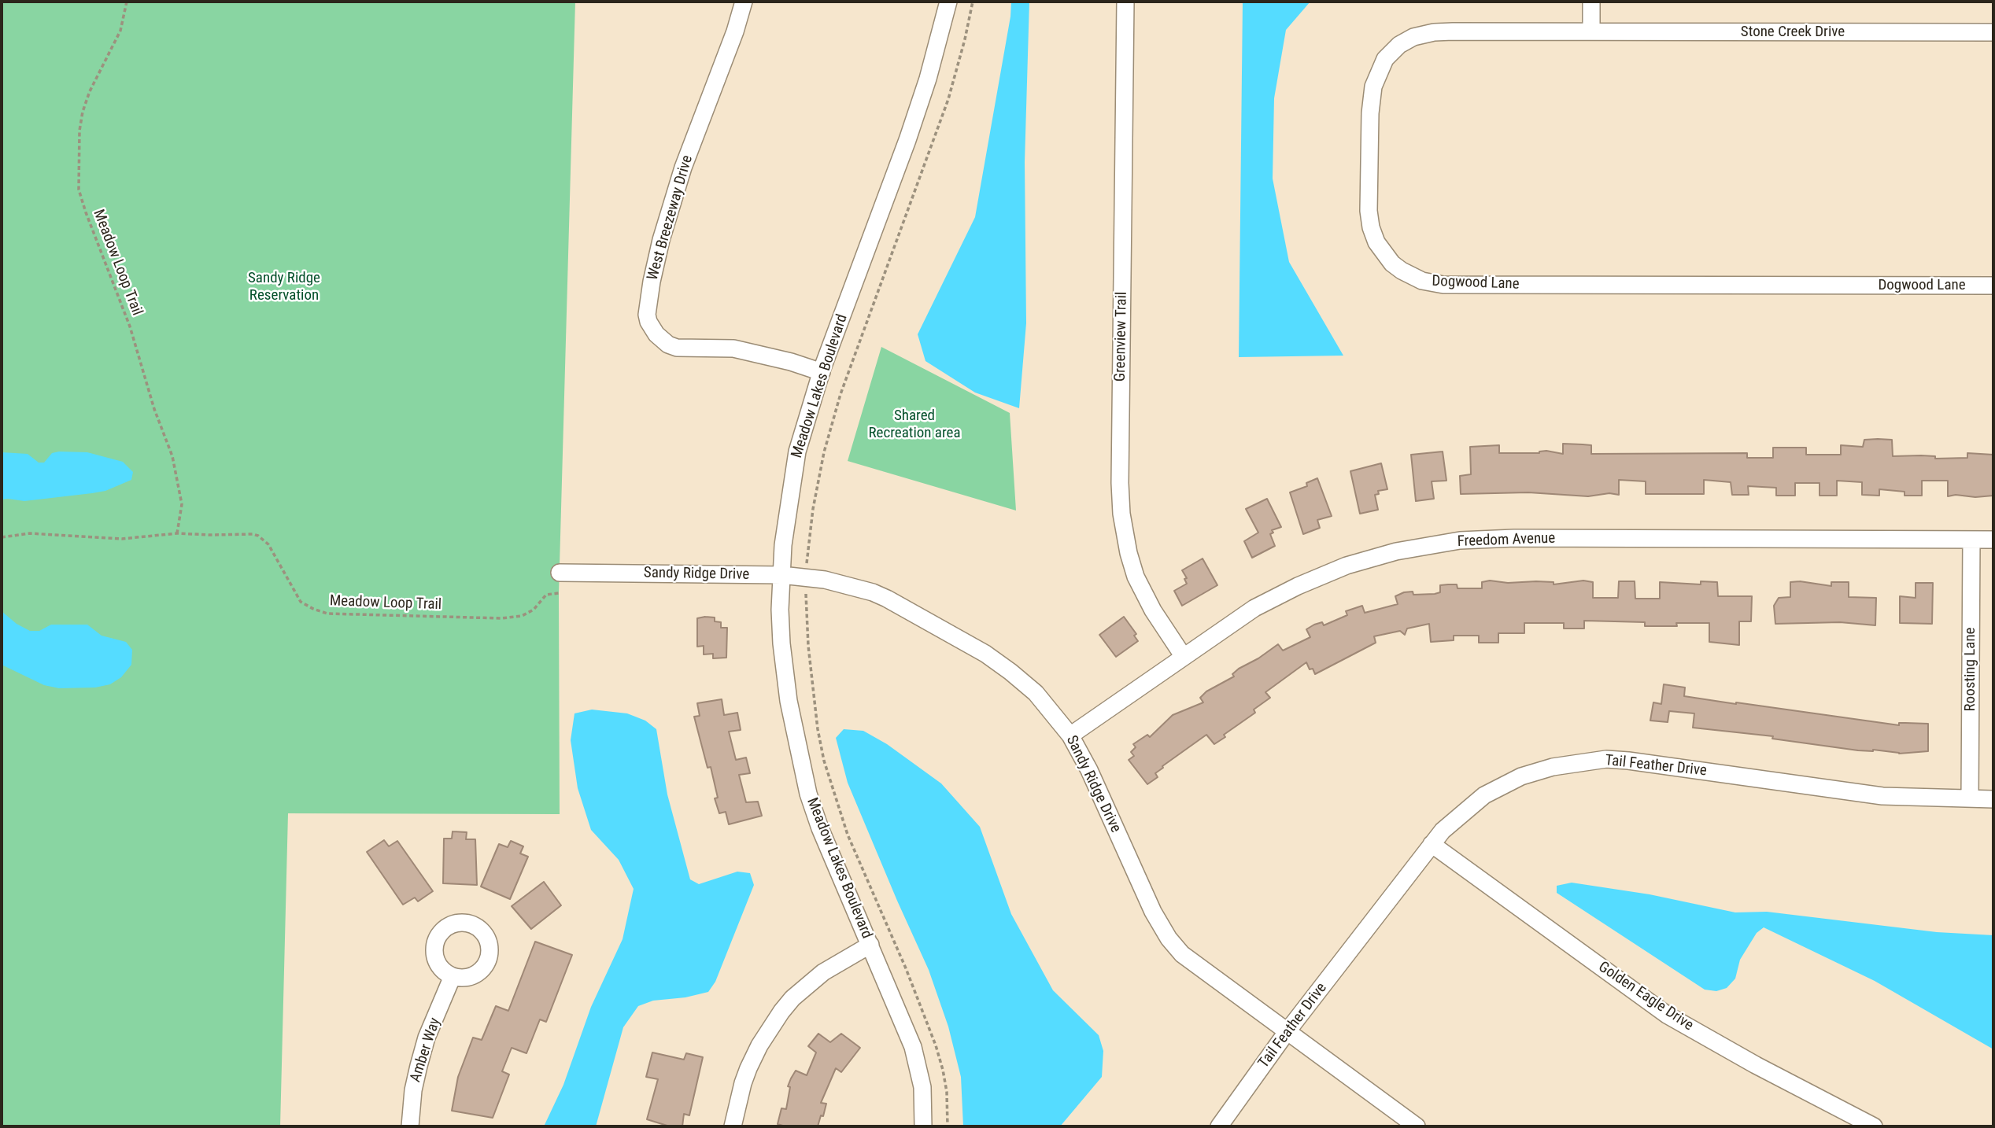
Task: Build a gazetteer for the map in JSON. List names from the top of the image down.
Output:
{
  "streets": {
    "street": [
      "Stone Creek Drive",
      "West Breezeway Drive",
      "Dogwood Lane",
      "Greenview Trail",
      "Meadow Lakes Boulevard",
      "Freedom Avenue",
      "Sandy Ridge Drive",
      "Roosting Lane",
      "Tail Feather Drive",
      "Golden Eagle Drive",
      "Amber Way"
    ],
    "path": ["Meadow Loop Trail"]
  },
  "crossings": [
    ["Stone Creek Drive", "Dogwood Lane"],
    ["West Breezeway Drive", "Meadow Lakes Boulevard"],
    ["Greenview Trail", "Freedom Avenue"],
    ["Meadow Lakes Boulevard", "Sandy Ridge Drive"],
    ["Freedom Avenue", "Sandy Ridge Drive"],
    ["Freedom Avenue", "Roosting Lane"],
    ["Sandy Ridge Drive", "Tail Feather Drive"],
    ["Roosting Lane", "Tail Feather Drive"],
    ["Tail Feather Drive", "Golden Eagle Drive"]
  ],
  "parks": ["Sandy Ridge Reservation", "Shared Recreation area"]
}
